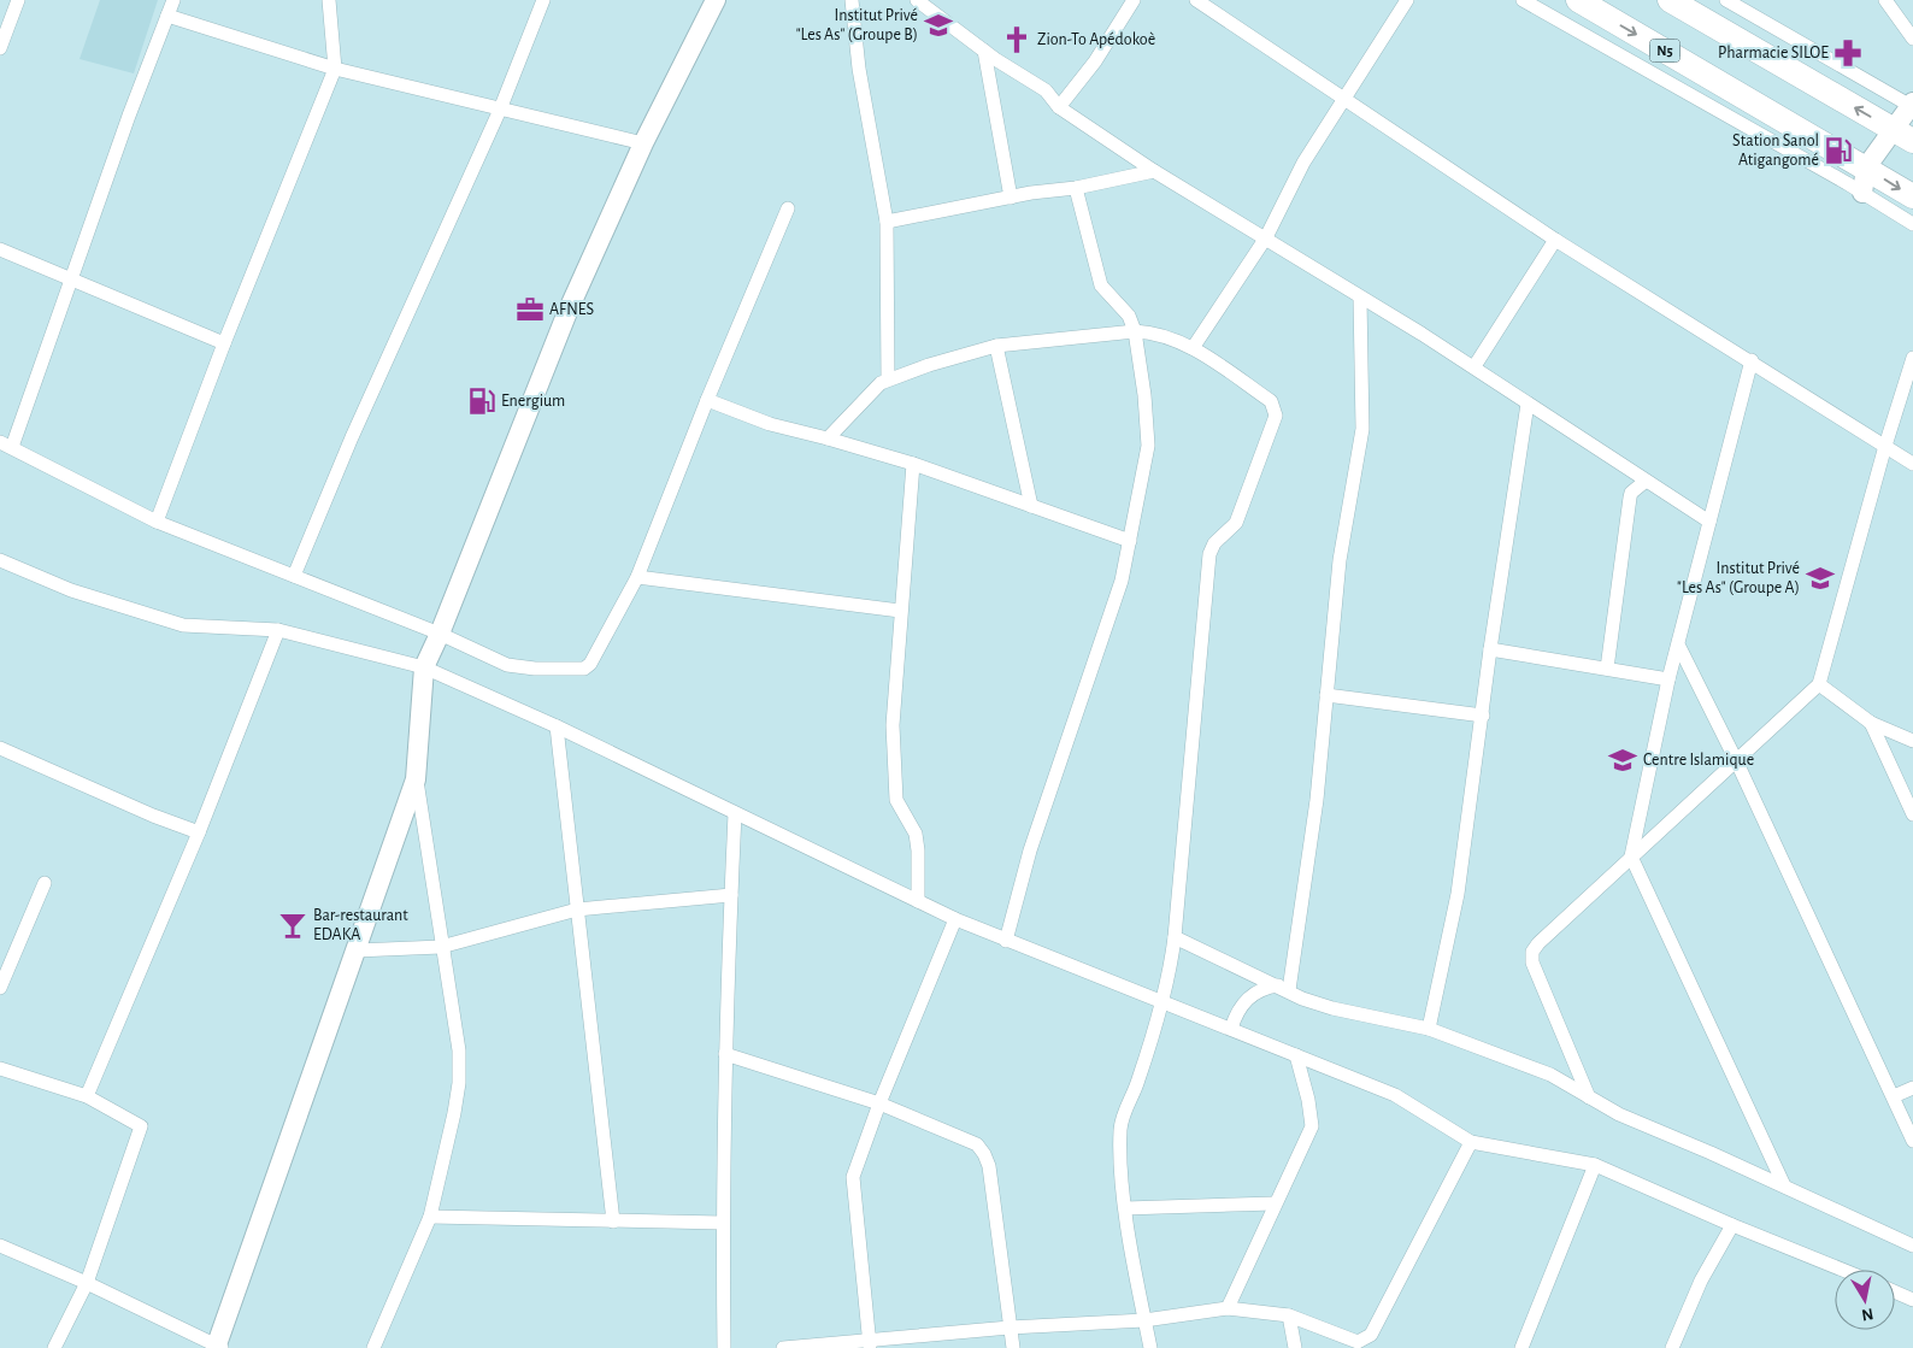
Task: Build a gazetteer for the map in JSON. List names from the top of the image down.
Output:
{
  "streets": {
    "highway": ["N5"]
  },
  "places": {
    "school or university": ["Institut Privé \"Les As\" (Groupe B)", "Institut Privé \"Les As\" (Groupe A)", "Centre Islamique"],
    "church": ["Zion-To Apédokoè"],
    "pharmacy": ["Pharmacie SILOE"],
    "fuel station": ["Station Sanol Atigangomé", "Energium"],
    "office": ["AFNES"],
    "bar": ["Bar-restaurant EDAKA"]
  },
  "north": "bottom"
}
